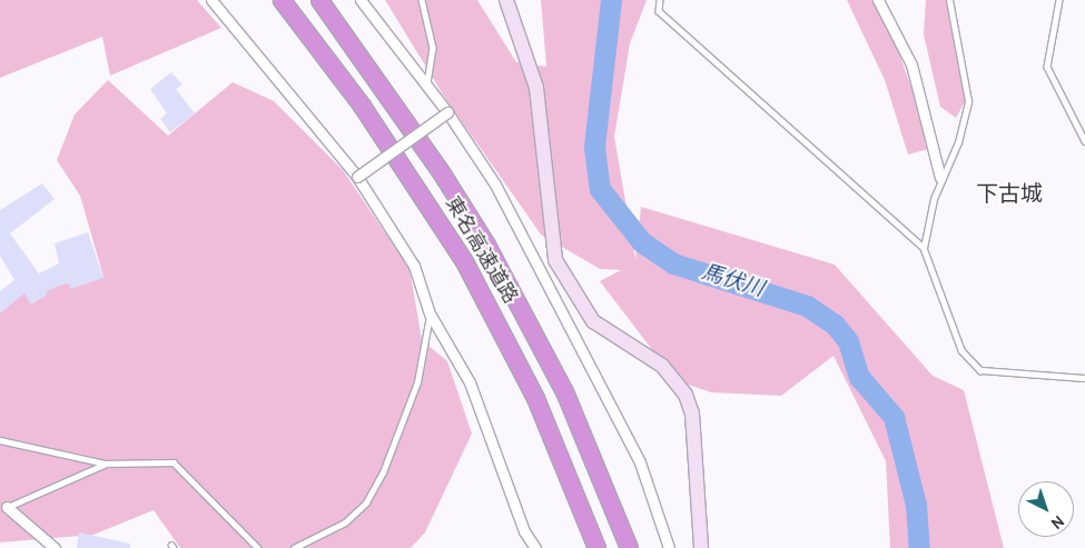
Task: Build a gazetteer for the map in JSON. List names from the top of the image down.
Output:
{
  "streets": {
    "highway": ["東名高速道路"]
  },
  "districts": ["下古城"],
  "water": ["馬伏川"],
  "north": "bottom right"
}
